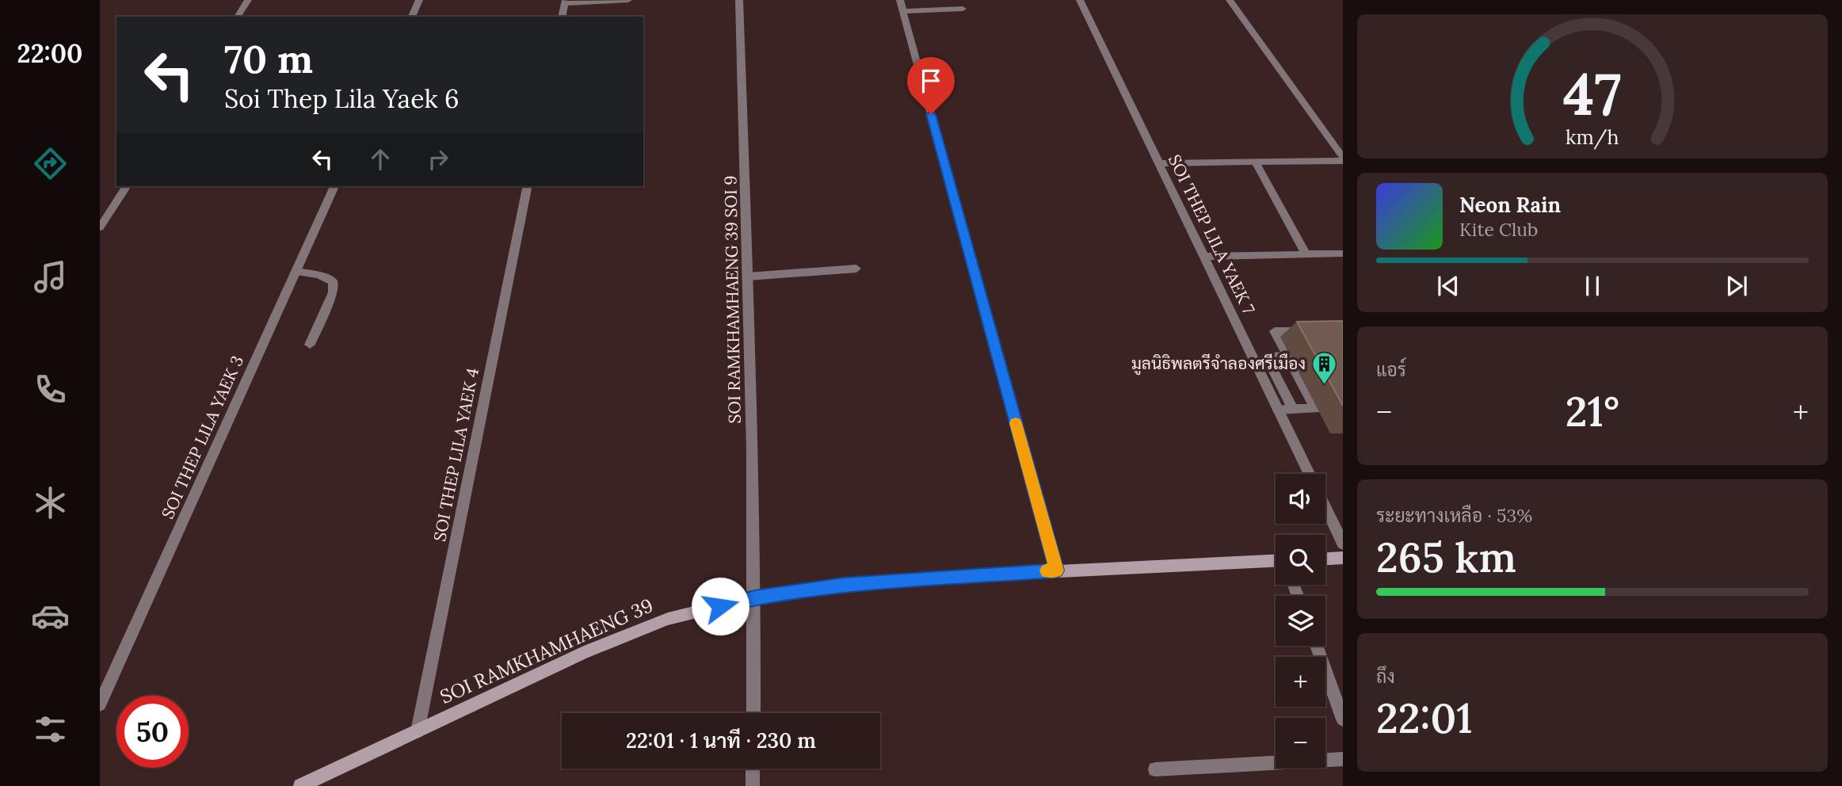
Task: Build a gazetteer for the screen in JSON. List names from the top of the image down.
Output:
{
  "streets": {
    "main road": ["SOI RAMKHAMHAENG 39"],
    "street": [
      "SOI THEP LILA YAEK 7",
      "SOI RAMKHAMHAENG 39 SOI 9",
      "SOI THEP LILA YAEK 3",
      "SOI THEP LILA YAEK 4"
    ]
  },
  "crossings": [
    ["SOI RAMKHAMHAENG 39 SOI 9", "SOI RAMKHAMHAENG 39"],
    ["SOI THEP LILA YAEK 4", "SOI RAMKHAMHAENG 39"]
  ],
  "places": {
    "building": ["มูลนิธิพลตรีจำลองศรีเมือง"]
  },
  "page": {
    "tabs": "22:00",
    "turn": ["70 m", "Soi Thep Lila Yaek 6"],
    "song": ["Neon Rain", "Kite Club"],
    "tile": [
      "แอร์",
      ["ระยะทางเหลือ · 53%", "265 km"],
      ["ถึง", "22:01"]
    ],
    "heat": ["−", "21°", "+"],
    "map_buttons": ["+", "−"],
    "limit": "50",
    "trip": "22:01 · 1 นาที · 230 m",
    "gauge": ["47", "km/h"]
  }
}
